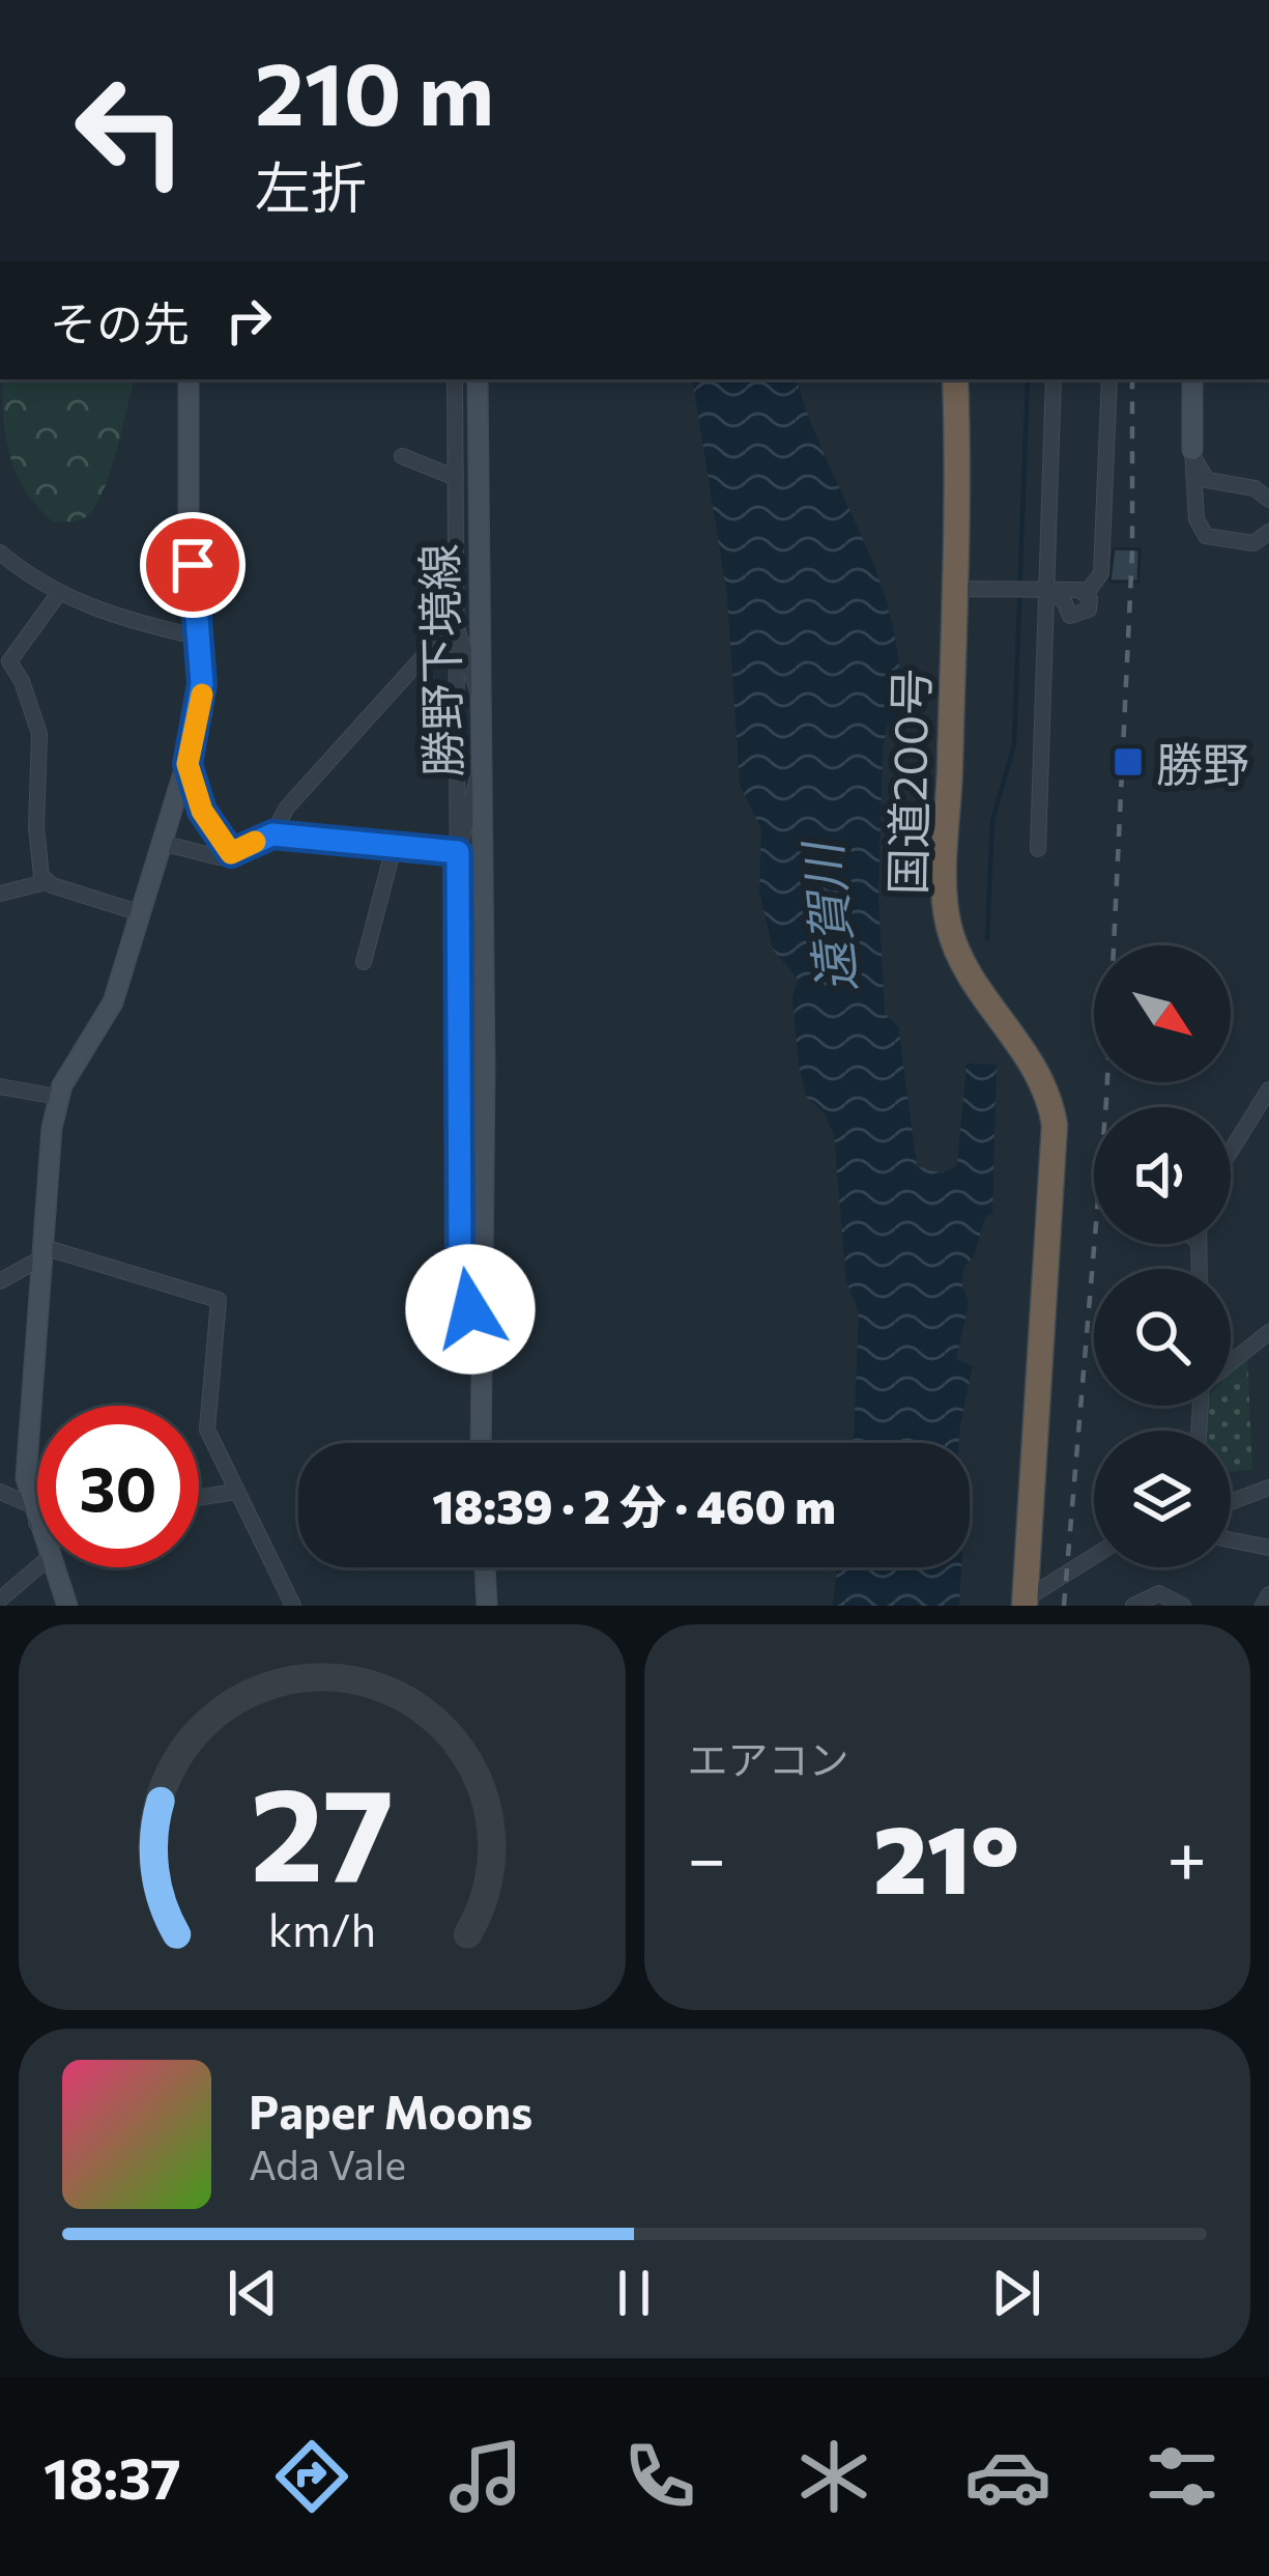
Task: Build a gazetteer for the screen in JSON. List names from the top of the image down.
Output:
{
  "streets": {
    "highway": ["国道200号"],
    "street": ["勝野下境線"]
  },
  "water": ["遠賀川"],
  "places": {
    "transit": ["勝野"]
  },
  "north": "bottom right",
  "page": {
    "turn": ["210 m", "左折"],
    "then": "その先",
    "limit": "30",
    "trip": "18:39 · 2 分 · 460 m",
    "tile": "エアコン",
    "heat": ["−", "21°", "+"],
    "song": ["Paper Moons", "Ada Vale"],
    "tabs": "18:37",
    "gauge": ["27", "km/h"]
  }
}
